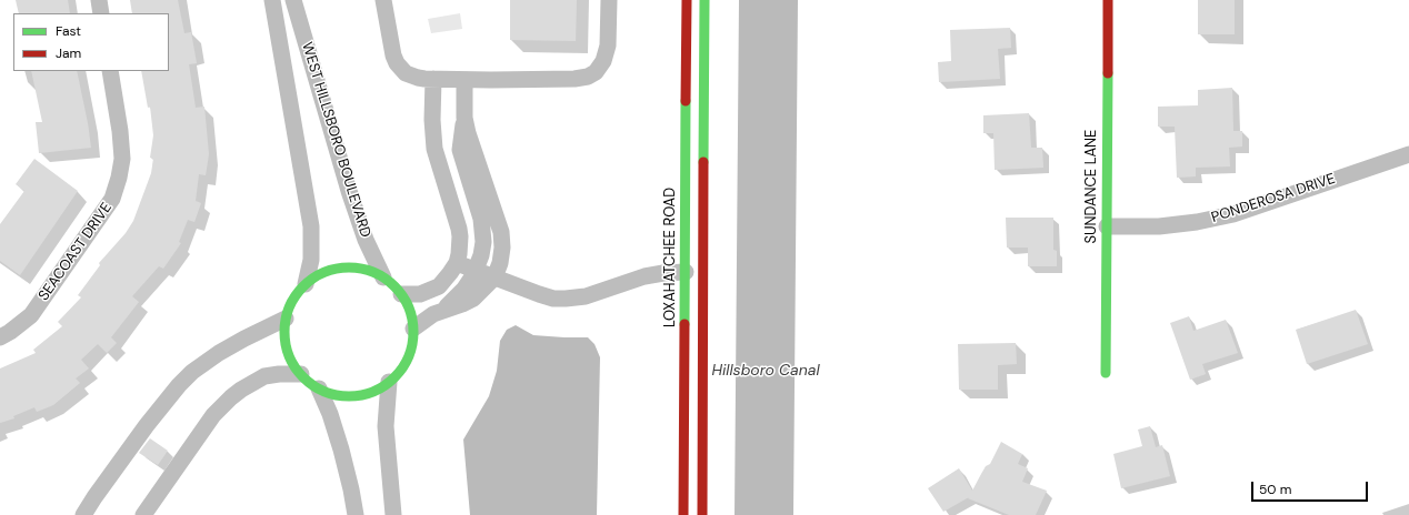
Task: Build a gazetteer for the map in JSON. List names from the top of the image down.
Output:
{
  "streets": {
    "main road": ["SUNDANCE LANE", "LOXAHATCHEE ROAD"],
    "street": ["WEST HILLSBORO BOULEVARD", "PONDEROSA DRIVE", "SEACOAST DRIVE"]
  },
  "crossings": [
    ["SUNDANCE LANE", "PONDEROSA DRIVE"]
  ],
  "water": ["Hillsboro Canal"],
  "legend": ["Fast", "Jam"],
  "scale_bar": "50 m"
}
